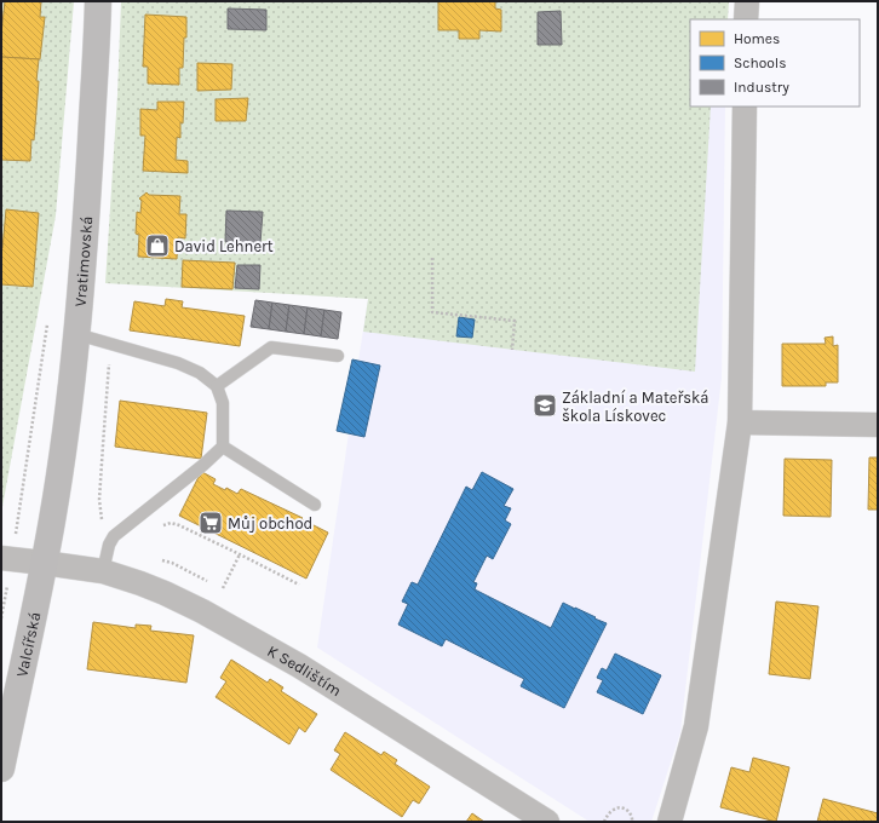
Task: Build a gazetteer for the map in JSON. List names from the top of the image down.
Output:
{
  "streets": {
    "main road": ["Vratimovská", "Valcířská"],
    "street": ["K Sedlištím"]
  },
  "crossings": [
    ["Vratimovská", "Valcířská"],
    ["Valcířská", "K Sedlištím"]
  ],
  "places": {
    "shop": ["David Lehnert"],
    "school or university": ["Základní a Mateřská škola Lískovec"],
    "supermarket": ["Můj obchod"]
  },
  "legend": ["Homes", "Schools", "Industry"]
}
